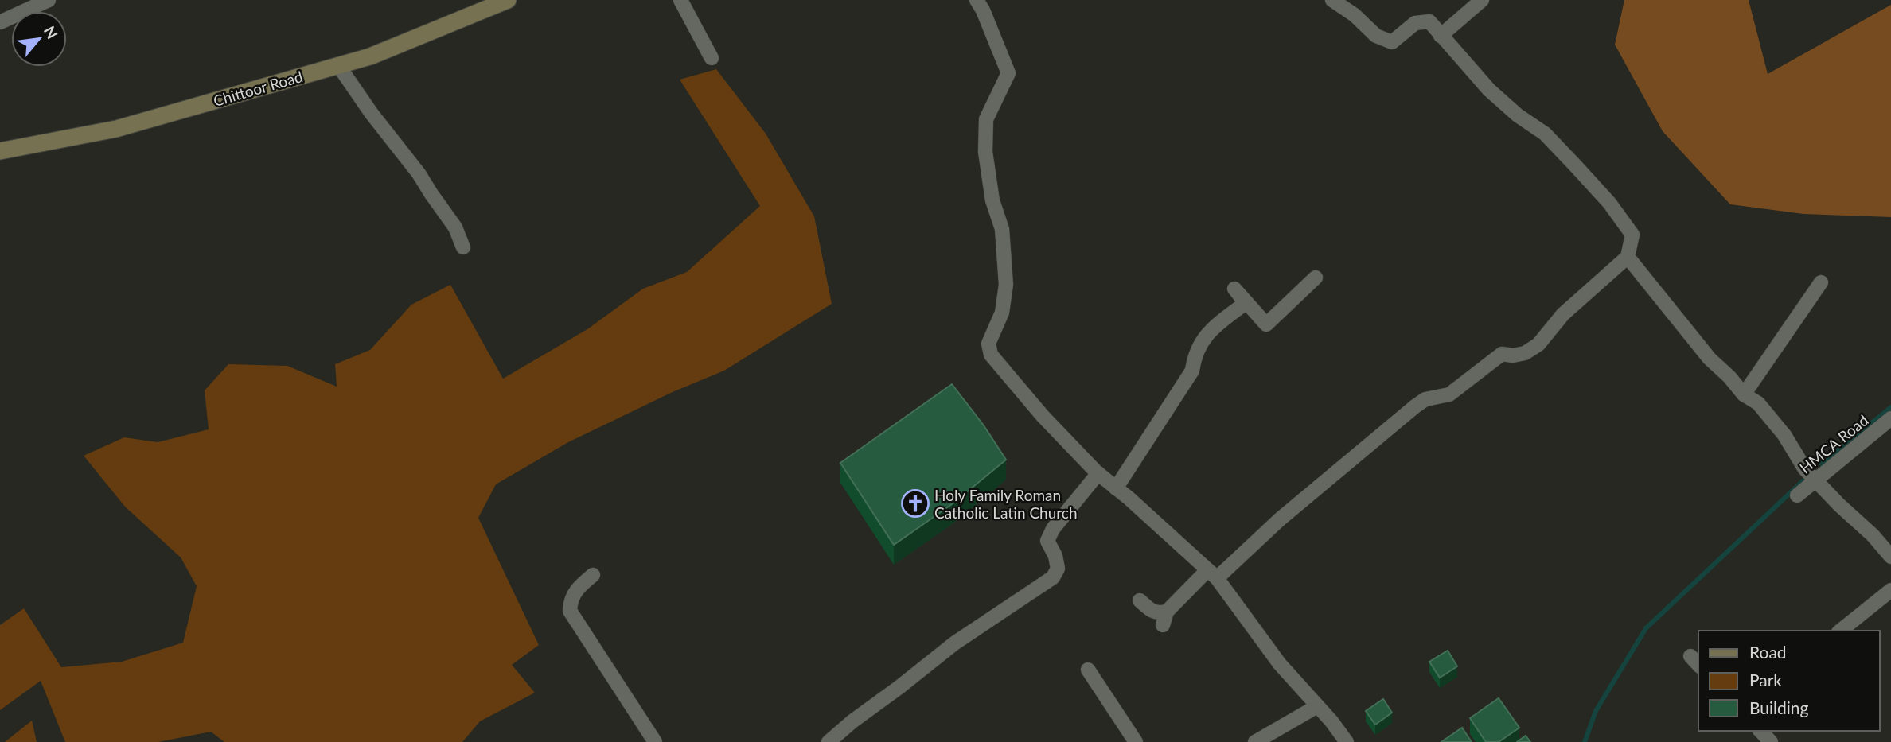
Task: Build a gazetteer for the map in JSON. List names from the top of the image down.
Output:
{
  "streets": {
    "main road": ["Chittoor Road"],
    "street": ["HMCA Road"]
  },
  "places": {
    "church": ["Holy Family Roman Catholic Latin Church"]
  },
  "legend": ["Road", "Park", "Building"],
  "north": "top right"
}
